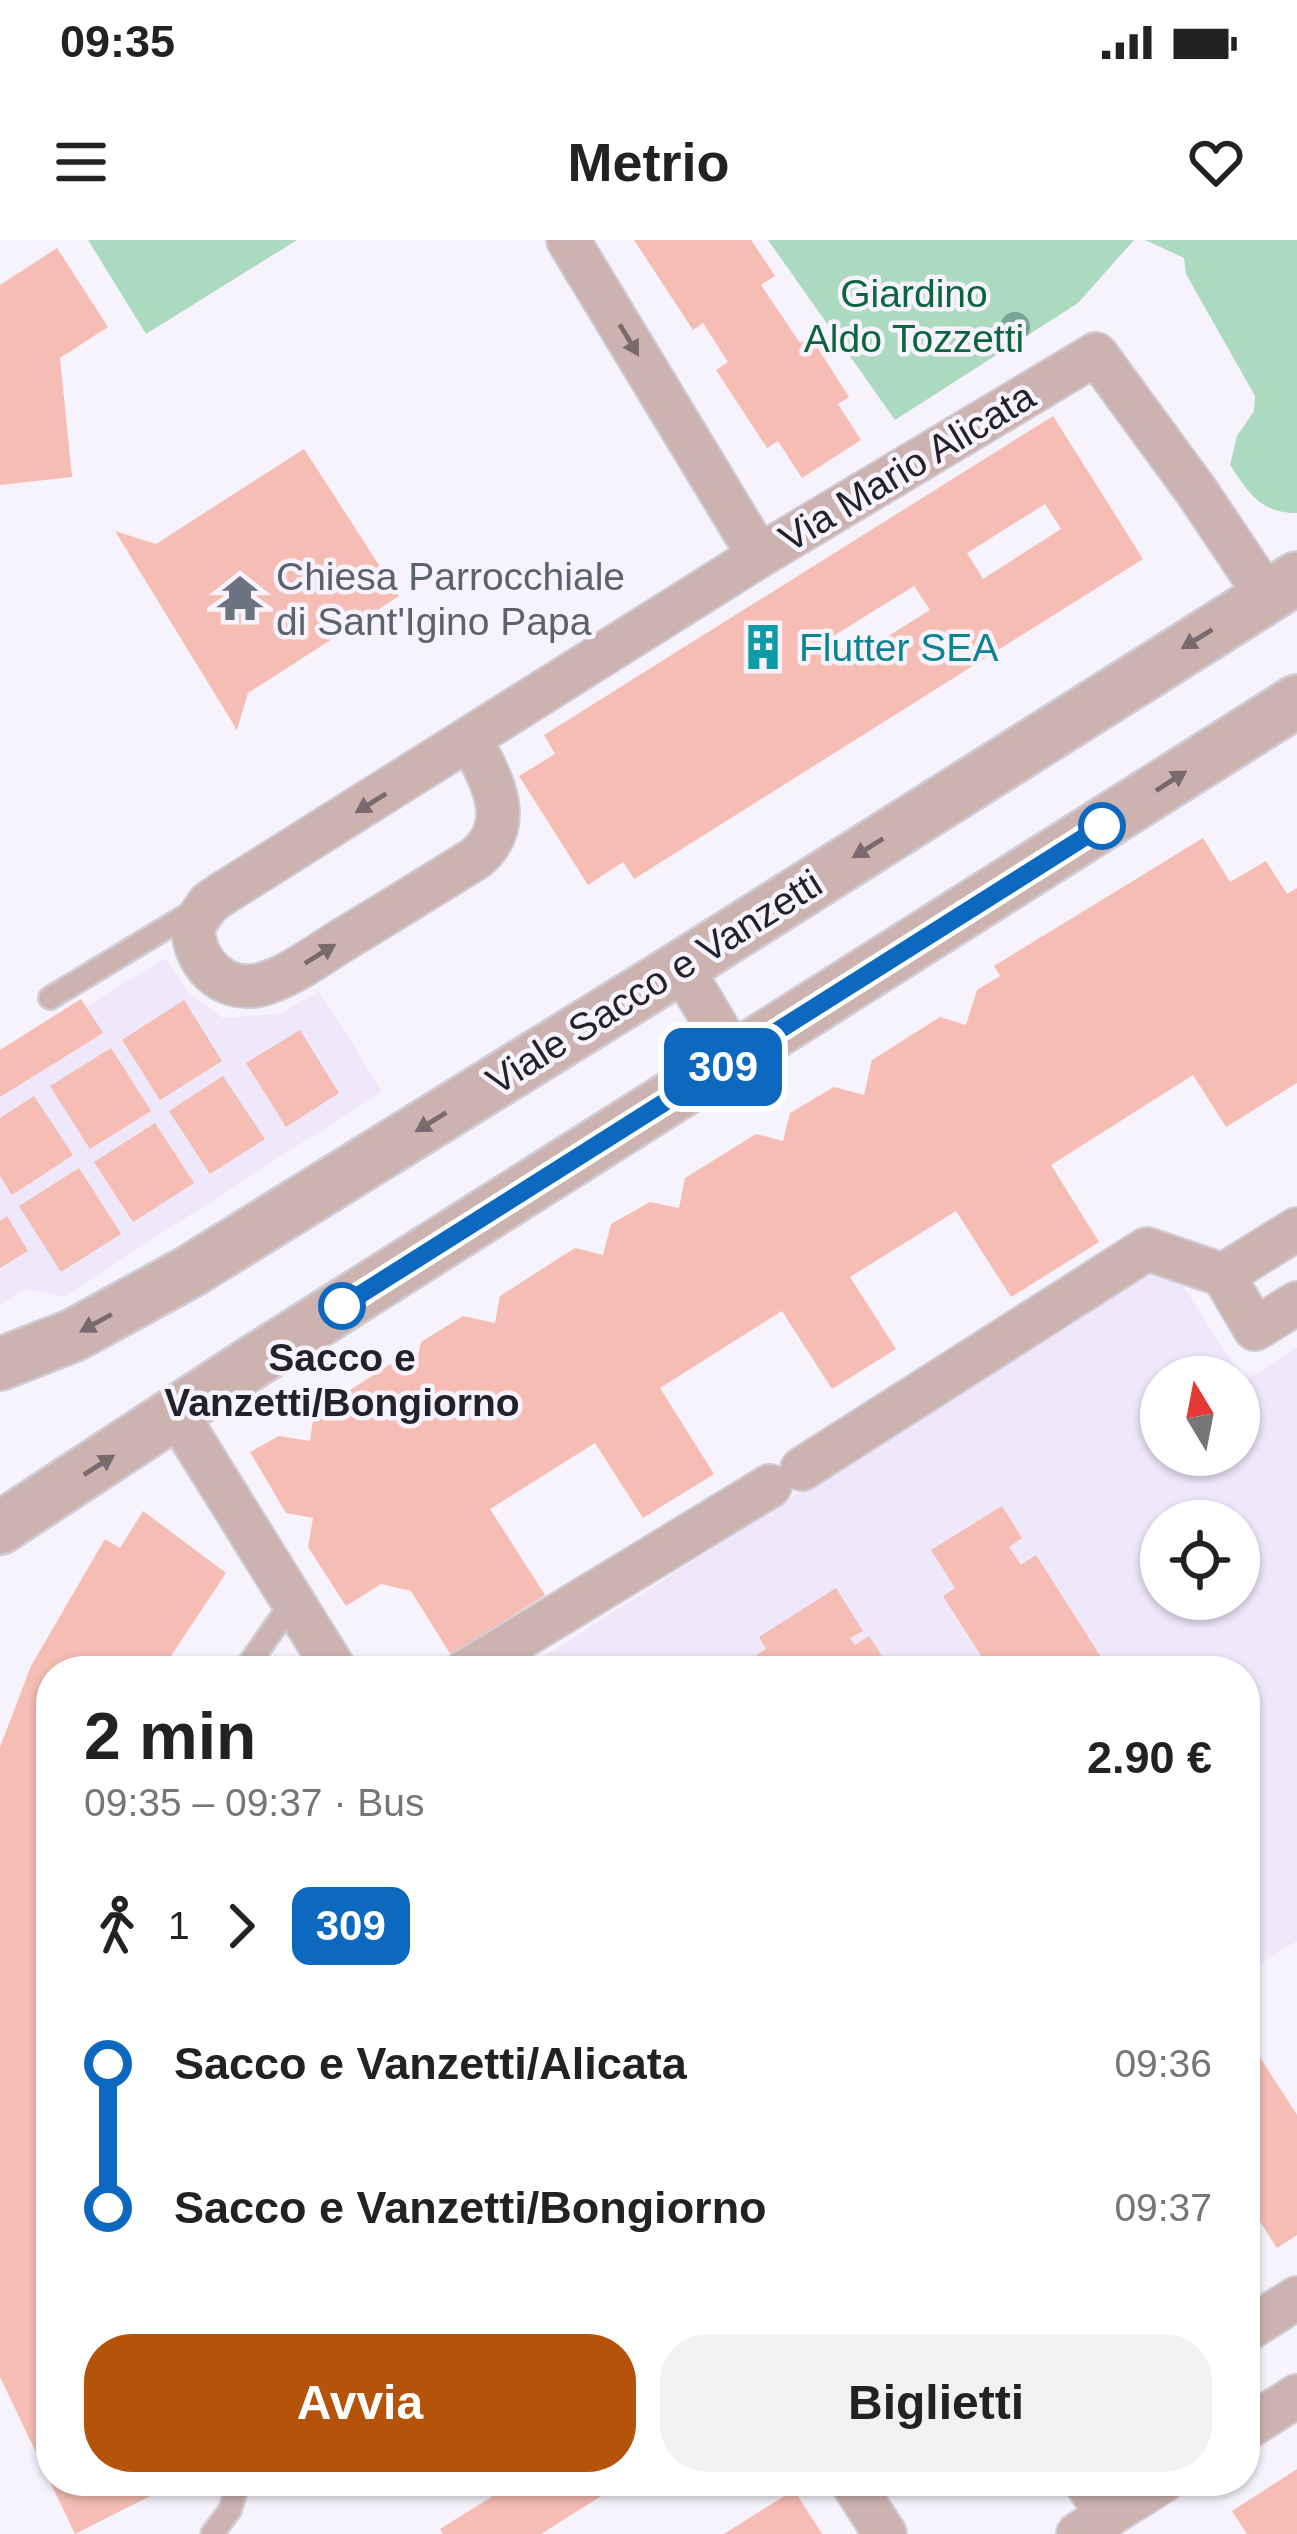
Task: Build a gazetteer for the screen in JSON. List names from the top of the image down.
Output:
{
  "streets": {
    "street": ["Via Mario Alicata", "Viale Sacco e Vanzetti"]
  },
  "crossings": [
    ["Via Mario Alicata", "Viale Sacco e Vanzetti"]
  ],
  "parks": ["Giardino Aldo Tozzetti"],
  "places": {
    "temple": ["Chiesa Parrocchiale di Sant'Igino Papa"],
    "building": ["Flutter SEA"],
    "other": ["Sacco e Vanzetti/Bongiorno"]
  },
  "lines": ["bus line 309"],
  "north": "top",
  "page": {
    "status": "09:35",
    "header": "Metrio",
    "on_map": "309",
    "heading": ["2 min", "09:35 – 09:37 · Bus", "2.90 €"],
    "legs": ["1", "309"],
    "list": [
      {
        "name": "Sacco e Vanzetti/Alicata",
        "value": "09:36"
      },
      {
        "name": "Sacco e Vanzetti/Bongiorno",
        "value": "09:37"
      }
    ],
    "buttons": ["Avvia", "Biglietti"]
  }
}
